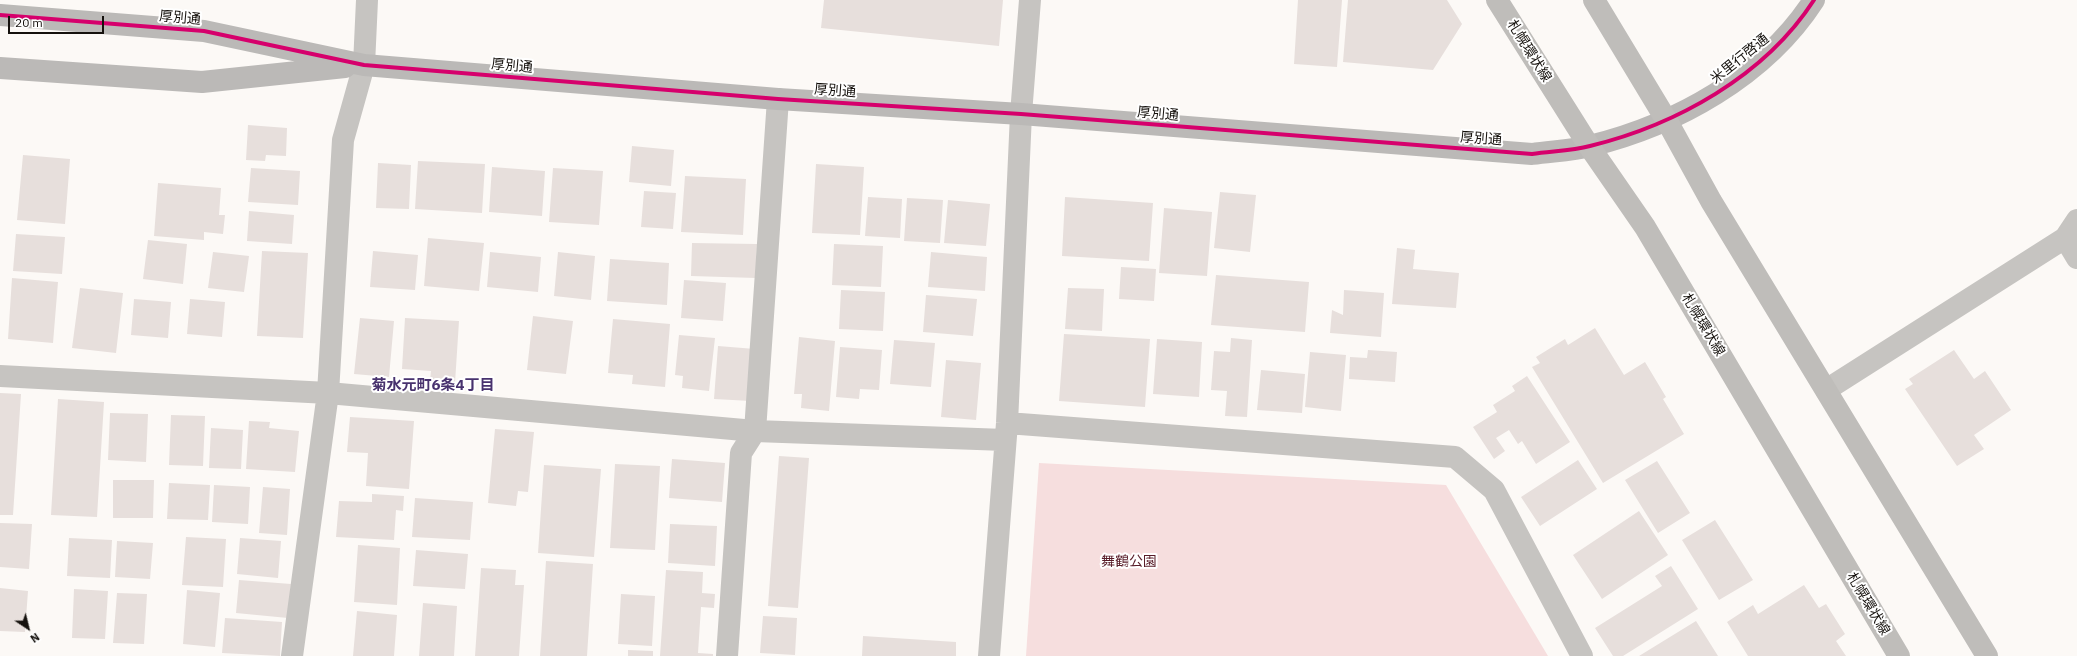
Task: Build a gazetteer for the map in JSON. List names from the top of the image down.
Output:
{
  "streets": {
    "main road": ["札幌環状線"],
    "street": ["厚別通", "米里行啓通"]
  },
  "crossings": [
    ["厚別通", "札幌環状線"],
    ["厚別通", "米里行啓通"]
  ],
  "districts": ["菊水元町6条4丁目"],
  "parks": ["舞鶴公園"],
  "scale_bar": "20 m",
  "north": "bottom right"
}
